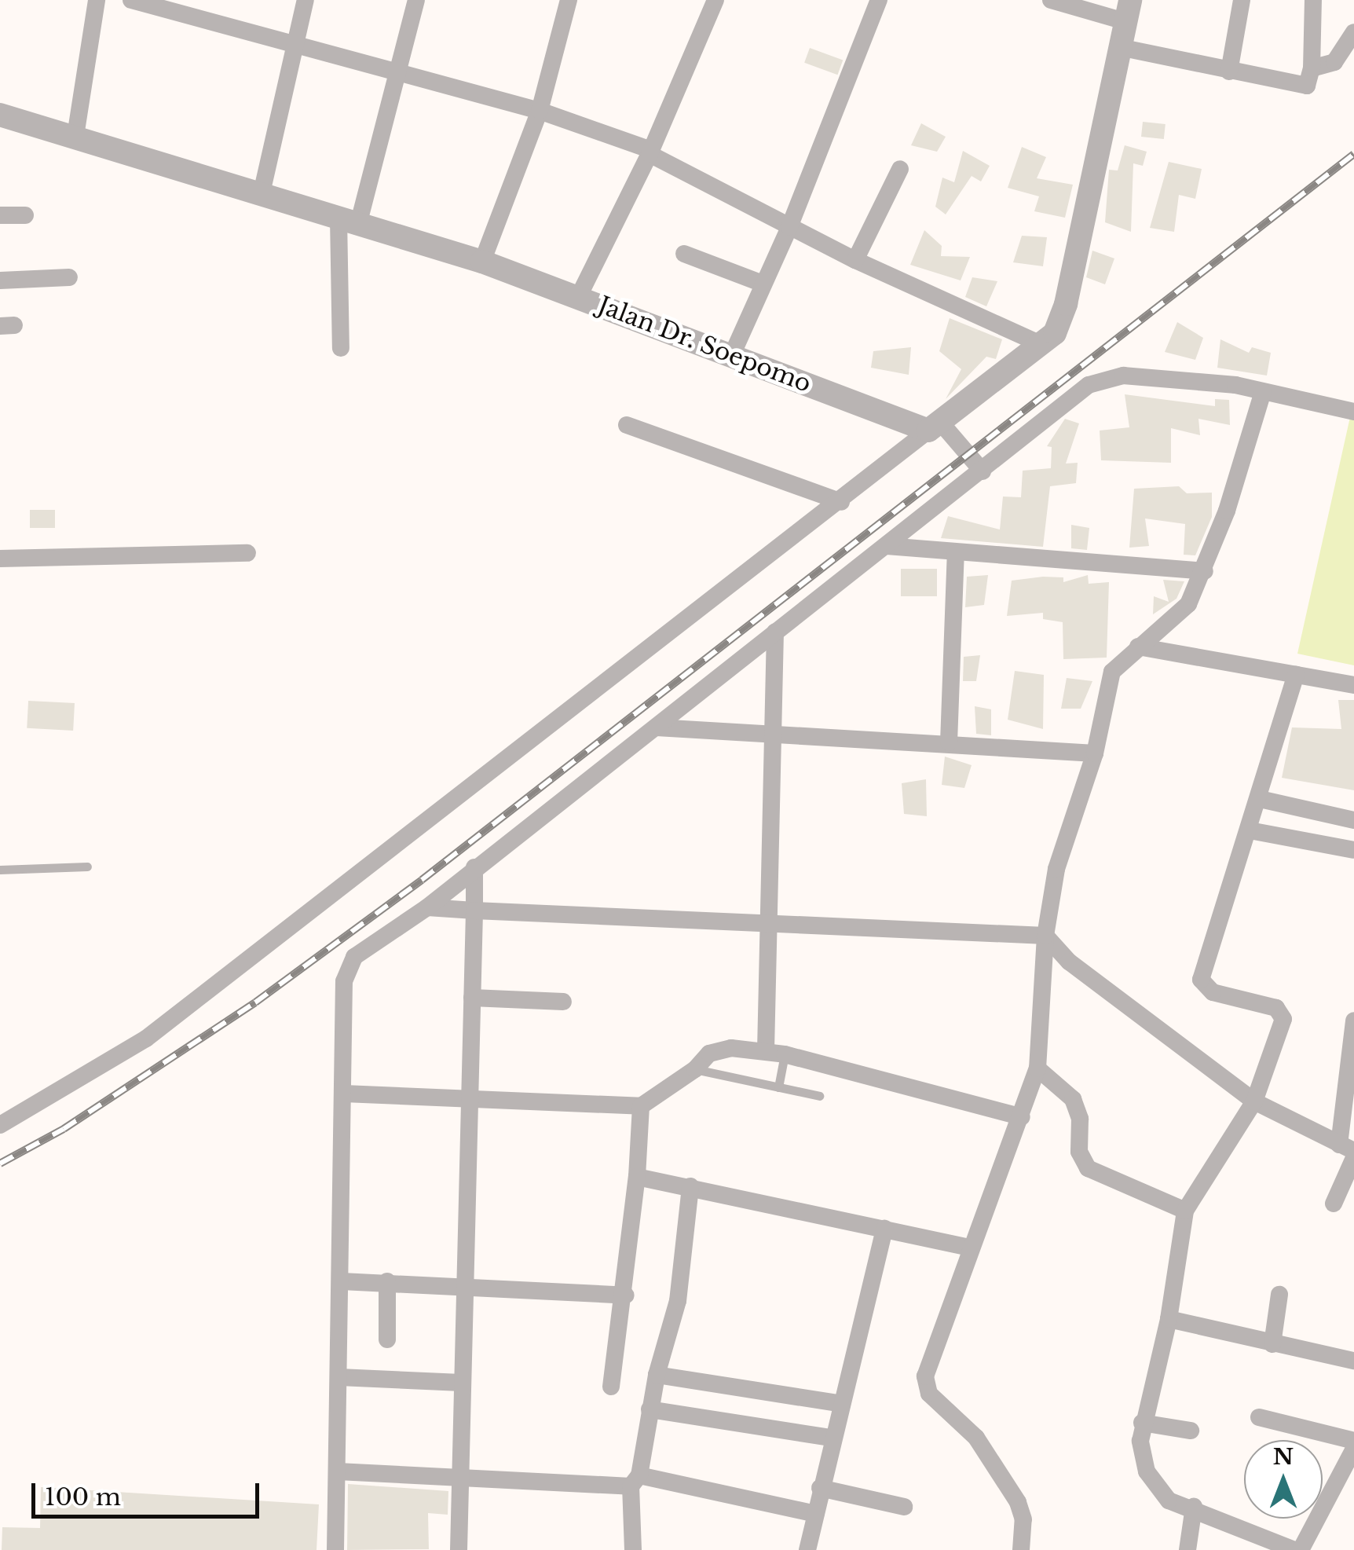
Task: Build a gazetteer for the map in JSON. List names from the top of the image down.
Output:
{
  "streets": {
    "street": ["Jalan Dr. Soepomo"]
  },
  "scale_bar": "100 m",
  "north": "top"
}
